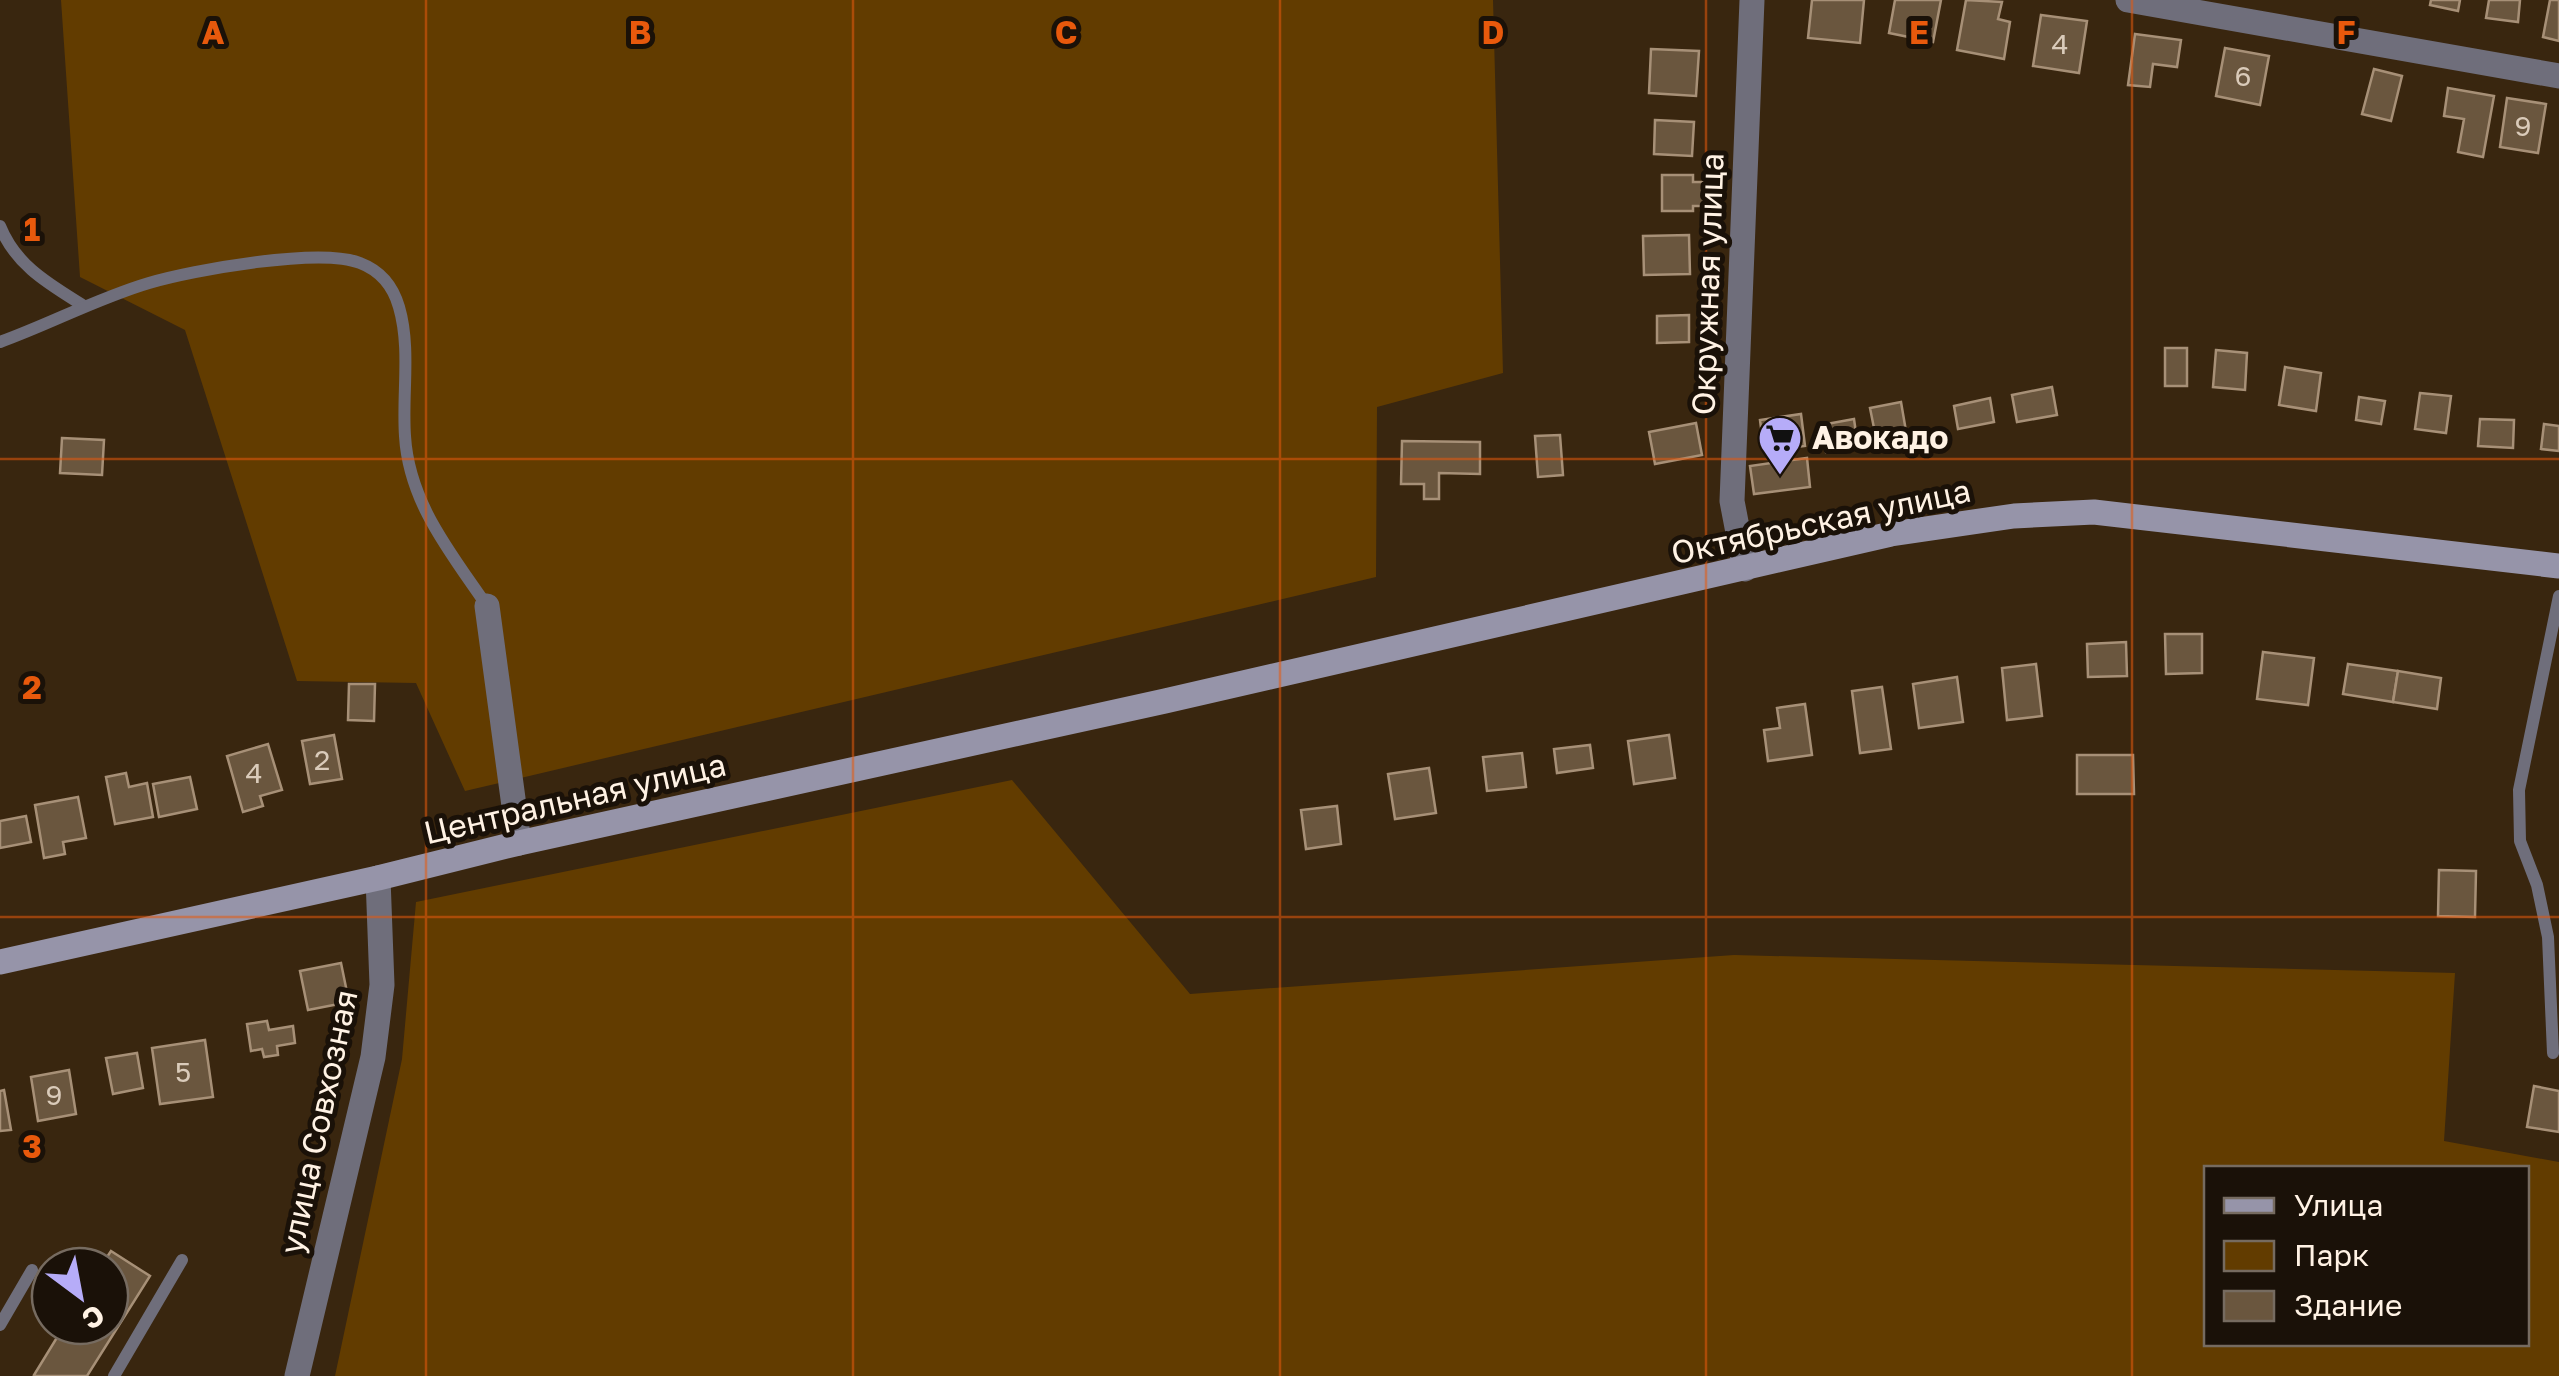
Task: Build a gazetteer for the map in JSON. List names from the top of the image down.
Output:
{
  "streets": {
    "main road": ["Октябрьская улица", "Центральная улица"],
    "street": ["Окружная улица", "улица Совхозная"]
  },
  "crossings": [
    ["Окружная улица", "Октябрьская улица"],
    ["Октябрьская улица", "Центральная улица"],
    ["Центральная улица", "улица Совхозная"]
  ],
  "places": {
    "supermarket": ["Авокадо"]
  },
  "house_numbers": [
    "4",
    "6",
    "9",
    "2",
    "4",
    "5",
    "9"
  ],
  "legend": ["Улица", "Парк", "Здание"],
  "north": "bottom right",
  "grid": {
    "columns": [
      "A",
      "B",
      "C",
      "D",
      "E",
      "F"
    ],
    "rows": ["1", "2", "3"]
  }
}
